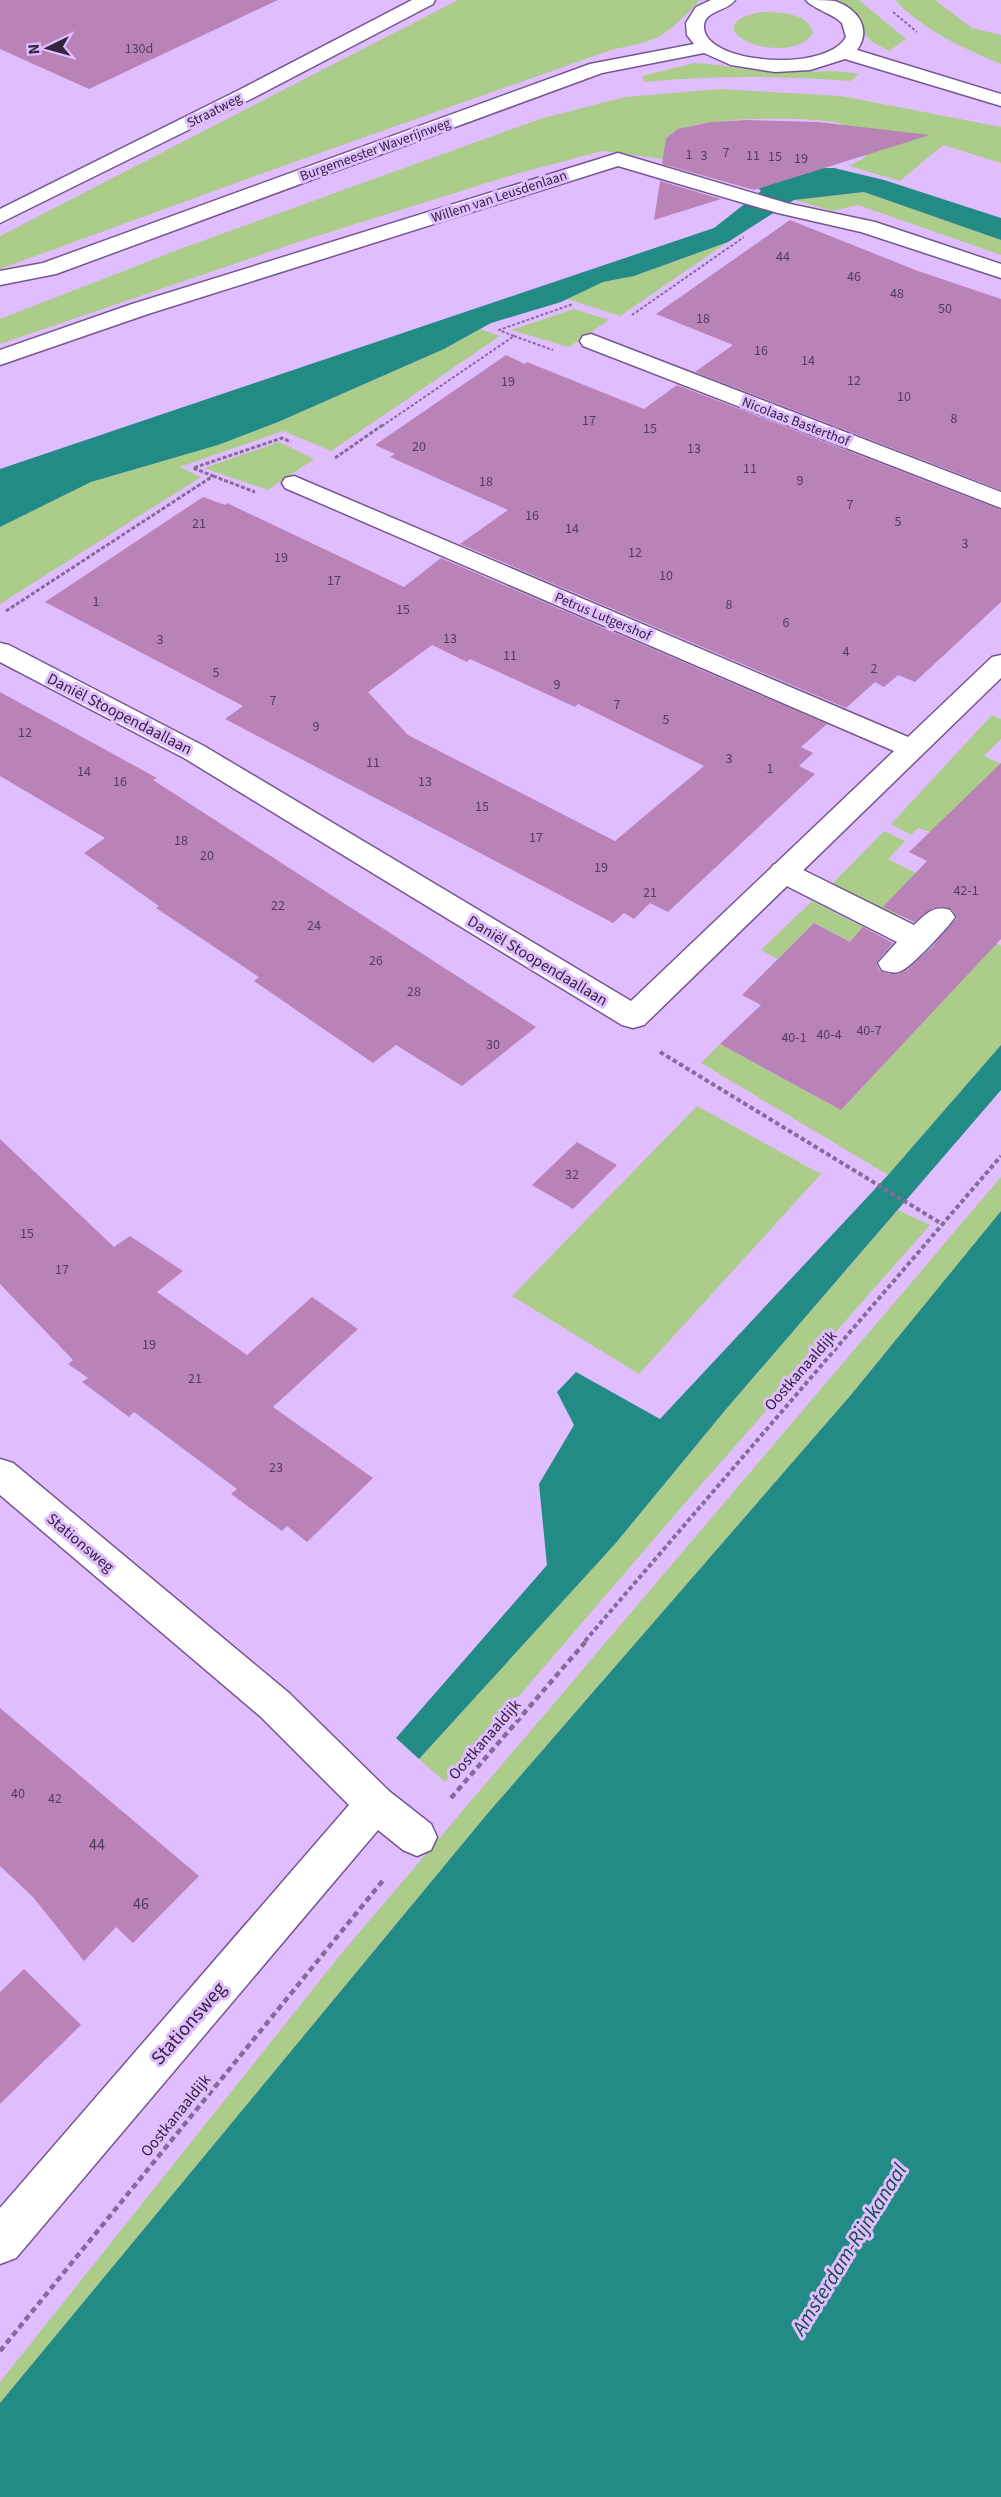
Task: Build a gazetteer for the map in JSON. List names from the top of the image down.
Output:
{
  "streets": {
    "street": [
      "Straatweg",
      "Burgemeester Waverijnweg",
      "Willem van Leusdenlaan",
      "Nicolaas Basterthof",
      "Petrus Lutgershof",
      "Daniël Stoopendaallaan",
      "Stationsweg"
    ],
    "path": ["Oostkanaaldijk"]
  },
  "crossings": [
    ["Oostkanaaldijk", "Stationsweg"]
  ],
  "water": ["Amsterdam-Rijnkanaal"],
  "house_numbers": [
    "130d",
    "7",
    "1",
    "3",
    "11",
    "15",
    "19",
    "44",
    "46",
    "48",
    "50",
    "18",
    "16",
    "14",
    "12",
    "19",
    "10",
    "8",
    "17",
    "15",
    "20",
    "13",
    "11",
    "9",
    "18",
    "7",
    "16",
    "5",
    "21",
    "14",
    "3",
    "12",
    "19",
    "10",
    "17",
    "1",
    "8",
    "15",
    "6",
    "13",
    "3",
    "4",
    "11",
    "2",
    "5",
    "9",
    "7",
    "7",
    "5",
    "9",
    "12",
    "3",
    "11",
    "1",
    "14",
    "16",
    "13",
    "15",
    "17",
    "18",
    "20",
    "19",
    "42-1",
    "21",
    "22",
    "24",
    "26",
    "28",
    "40-7",
    "40-4",
    "40-1",
    "30",
    "32",
    "15",
    "17",
    "19",
    "21",
    "23",
    "40",
    "42",
    "44",
    "46"
  ],
  "north": "left"
}
